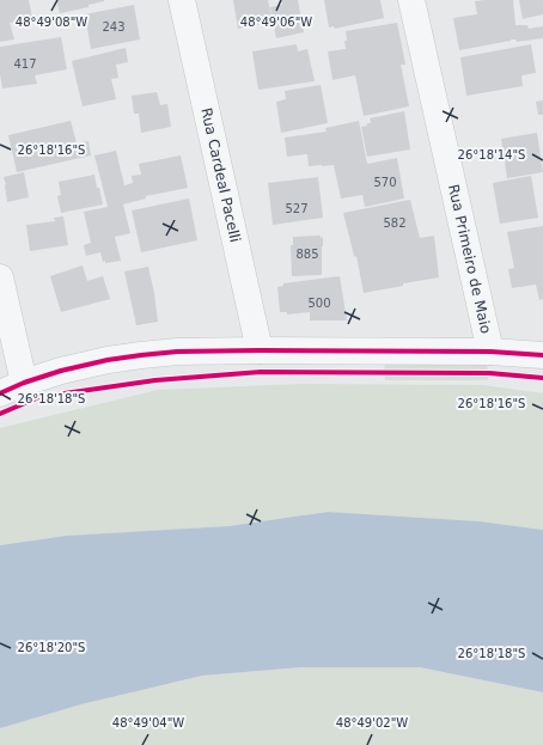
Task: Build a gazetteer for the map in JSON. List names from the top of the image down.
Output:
{
  "streets": {
    "street": ["Rua Cardeal Pacelli", "Rua Primeiro de Maio"]
  },
  "house_numbers": [
    "243",
    "417",
    "570",
    "527",
    "582",
    "885",
    "500"
  ],
  "coordinates": [
    "48°49'08\"W",
    "48°49'06\"W",
    "26°18'16\"S",
    "26°18'14\"S",
    "26°18'18\"S",
    "26°18'20\"S",
    "48°49'04\"W",
    "48°49'02\"W"
  ]
}
